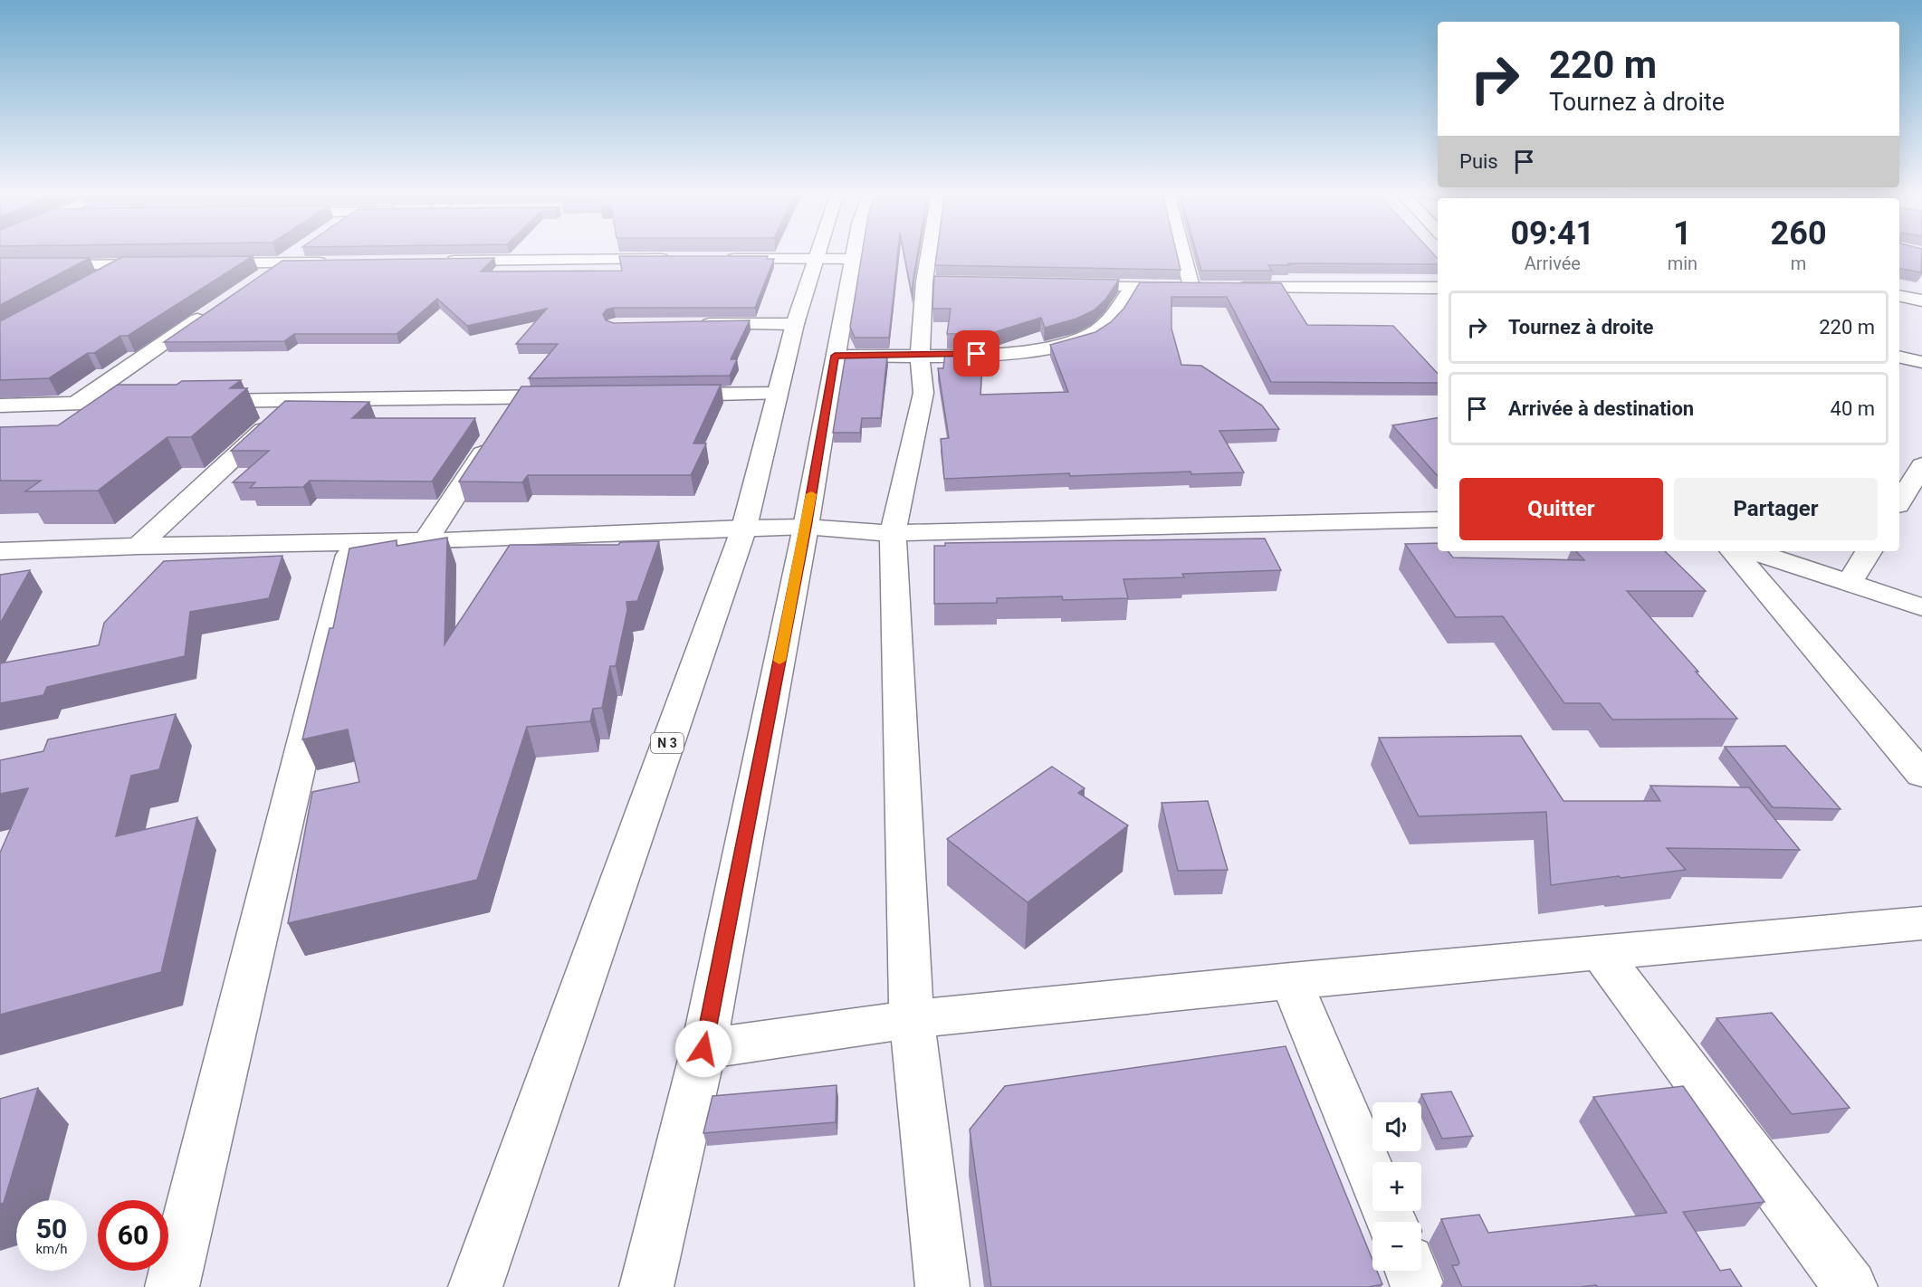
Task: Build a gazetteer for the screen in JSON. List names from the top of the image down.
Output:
{
  "streets": {
    "street": ["N 3"]
  },
  "page": {
    "turn": ["220 m", "Tournez à droite"],
    "then": "Puis",
    "eta": [
      "09:41",
      "Arrivée",
      "1",
      "min",
      "260",
      "m"
    ],
    "list": [
      {
        "name": "Tournez à droite",
        "value": "220 m"
      },
      {
        "name": "Arrivée à destination",
        "value": "40 m"
      }
    ],
    "buttons": ["Quitter", "Partager"],
    "map_buttons": ["+", "−"],
    "speed": "50 km/h",
    "limit": "60"
  }
}
